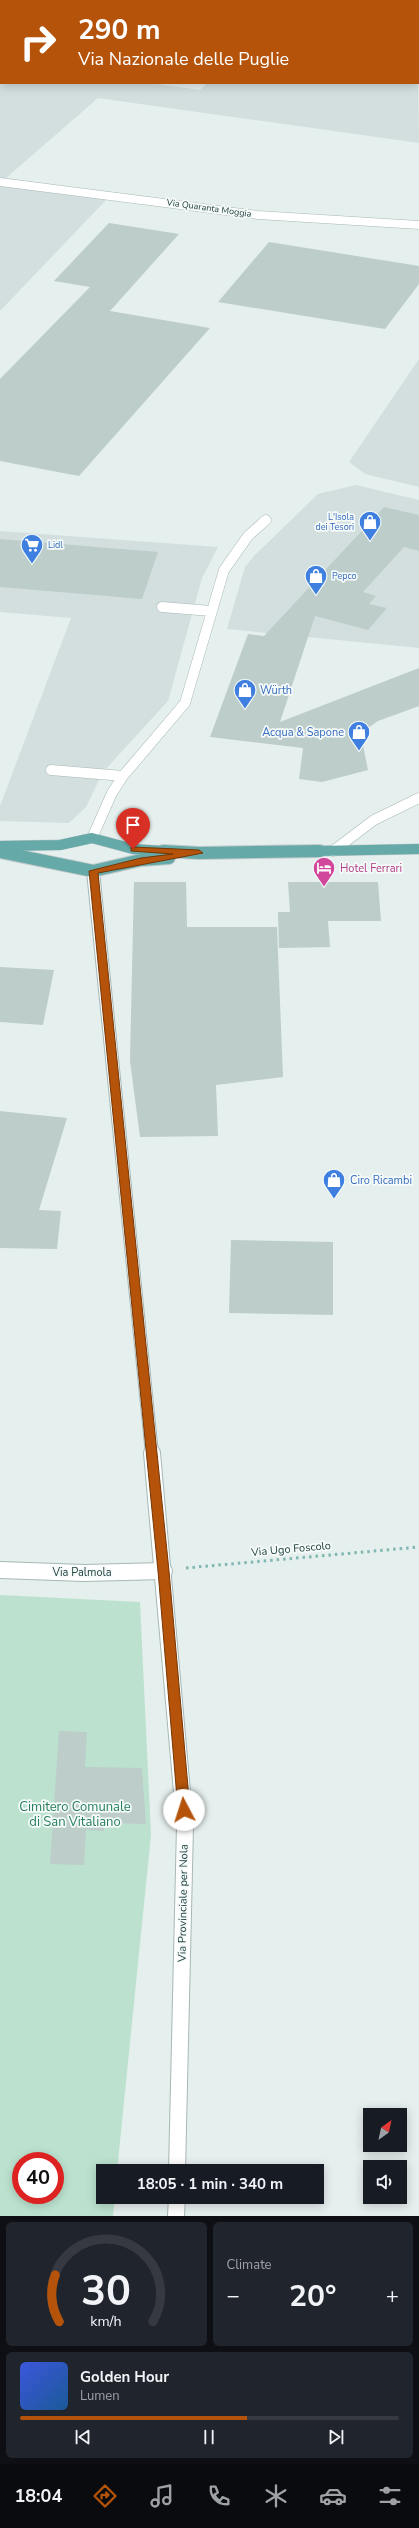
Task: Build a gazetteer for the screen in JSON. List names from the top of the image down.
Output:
{
  "streets": {
    "street": ["Via Quaranta Moggia", "Via Palmola", "Via Provinciale per Nola"],
    "path": ["Via Ugo Foscolo"]
  },
  "crossings": [
    ["Via Ugo Foscolo", "Via Palmola"],
    ["Via Ugo Foscolo", "Via Provinciale per Nola"],
    ["Via Palmola", "Via Provinciale per Nola"]
  ],
  "parks": ["Cimitero Comunale di San Vitaliano"],
  "places": {
    "shop": [
      "L'Isola dei Tesori",
      "Pepco",
      "Würth",
      "Acqua & Sapone",
      "Ciro Ricambi"
    ],
    "supermarket": ["Lidl"],
    "hotel": ["Hotel Ferrari"]
  },
  "north": "top right",
  "page": {
    "turn": ["290 m", "Via Nazionale delle Puglie"],
    "limit": "40",
    "trip": "18:05 · 1 min · 340 m",
    "tile": "Climate",
    "heat": ["−", "20°", "+"],
    "song": ["Golden Hour", "Lumen"],
    "tabs": "18:04",
    "gauge": ["30", "km/h"]
  }
}
